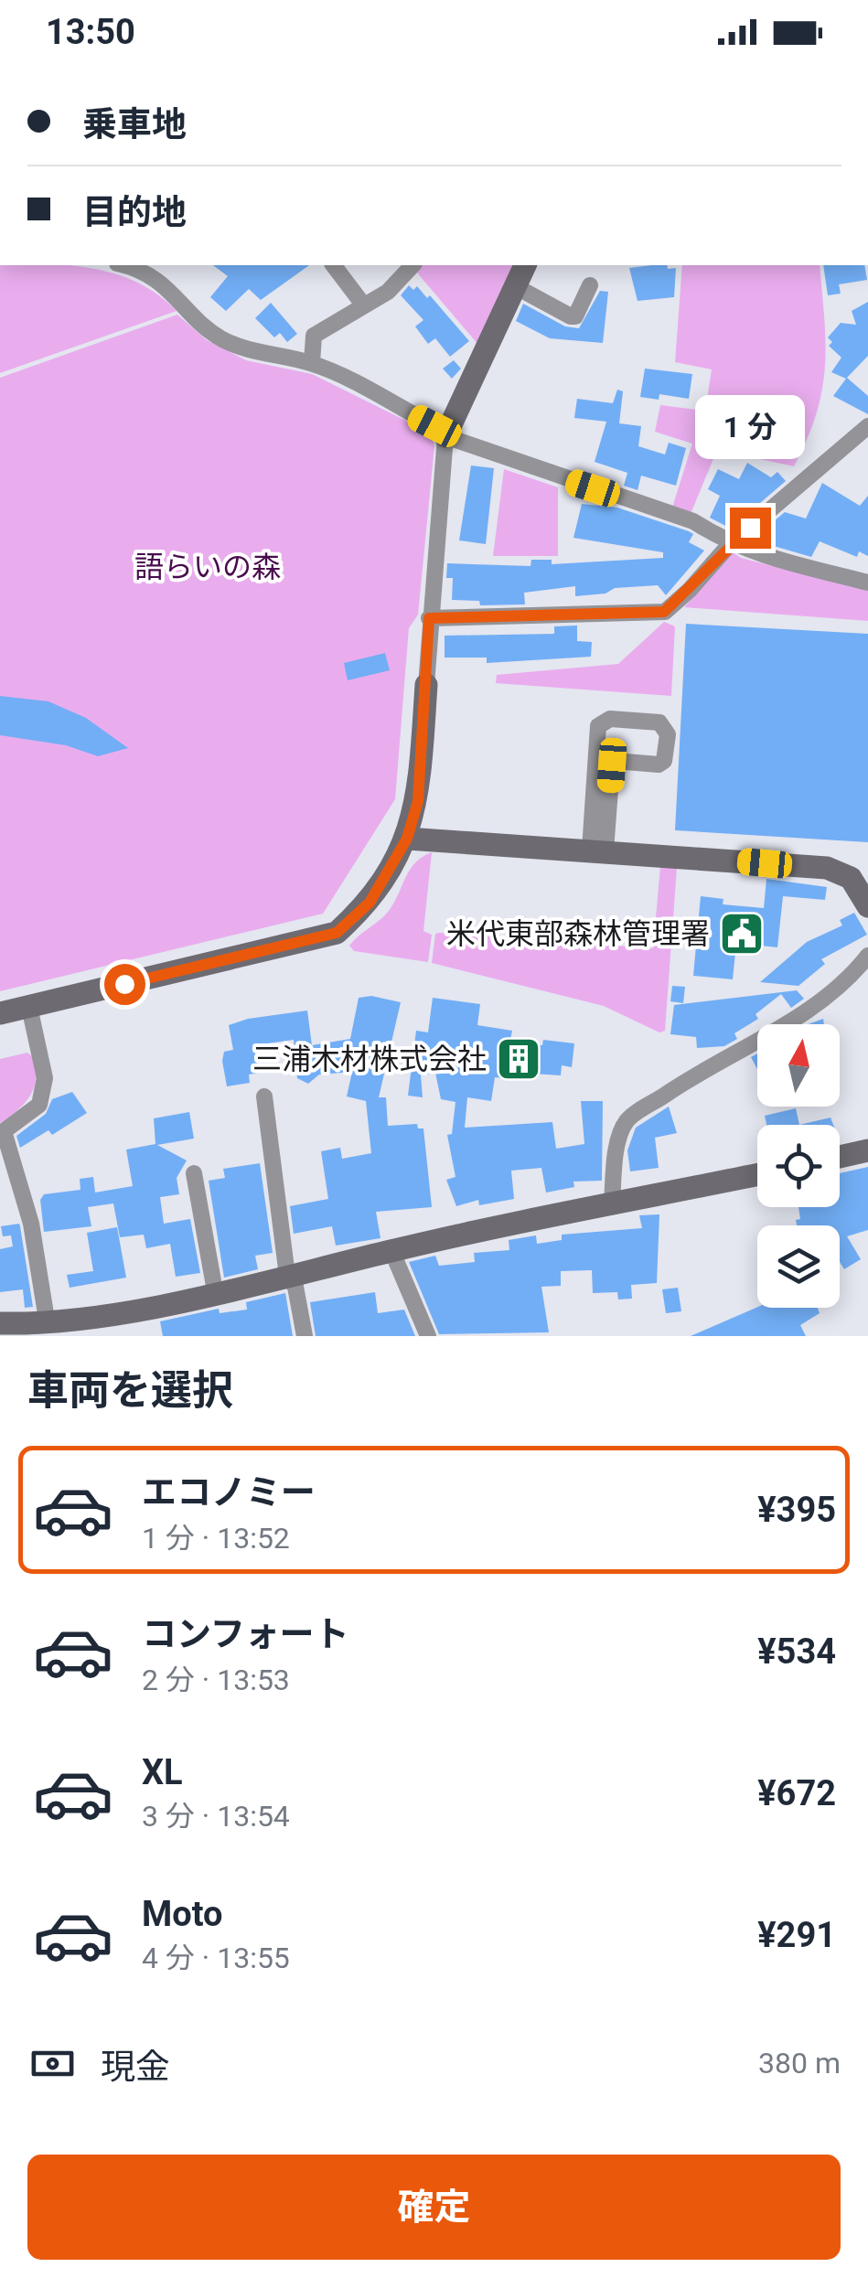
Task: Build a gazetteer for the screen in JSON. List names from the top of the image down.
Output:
{
  "parks": ["語らいの森"],
  "places": {
    "public building": ["米代東部森林管理署"],
    "building": ["三浦木材株式会社"]
  },
  "north": "top",
  "page": {
    "status": "13:50",
    "banner": ["乗車地", "目的地"],
    "bubble": "1 分",
    "heading": "車両を選択",
    "list": [
      {
        "name": "エコノミー",
        "note": "1 分 · 13:52",
        "value": "¥395"
      },
      {
        "name": "コンフォート",
        "note": "2 分 · 13:53",
        "value": "¥534"
      },
      {
        "name": "XL",
        "note": "3 分 · 13:54",
        "value": "¥672"
      },
      {
        "name": "Moto",
        "note": "4 分 · 13:55",
        "value": "¥291"
      }
    ],
    "pay": ["現金", "380 m"],
    "buttons": "確定"
  }
}
